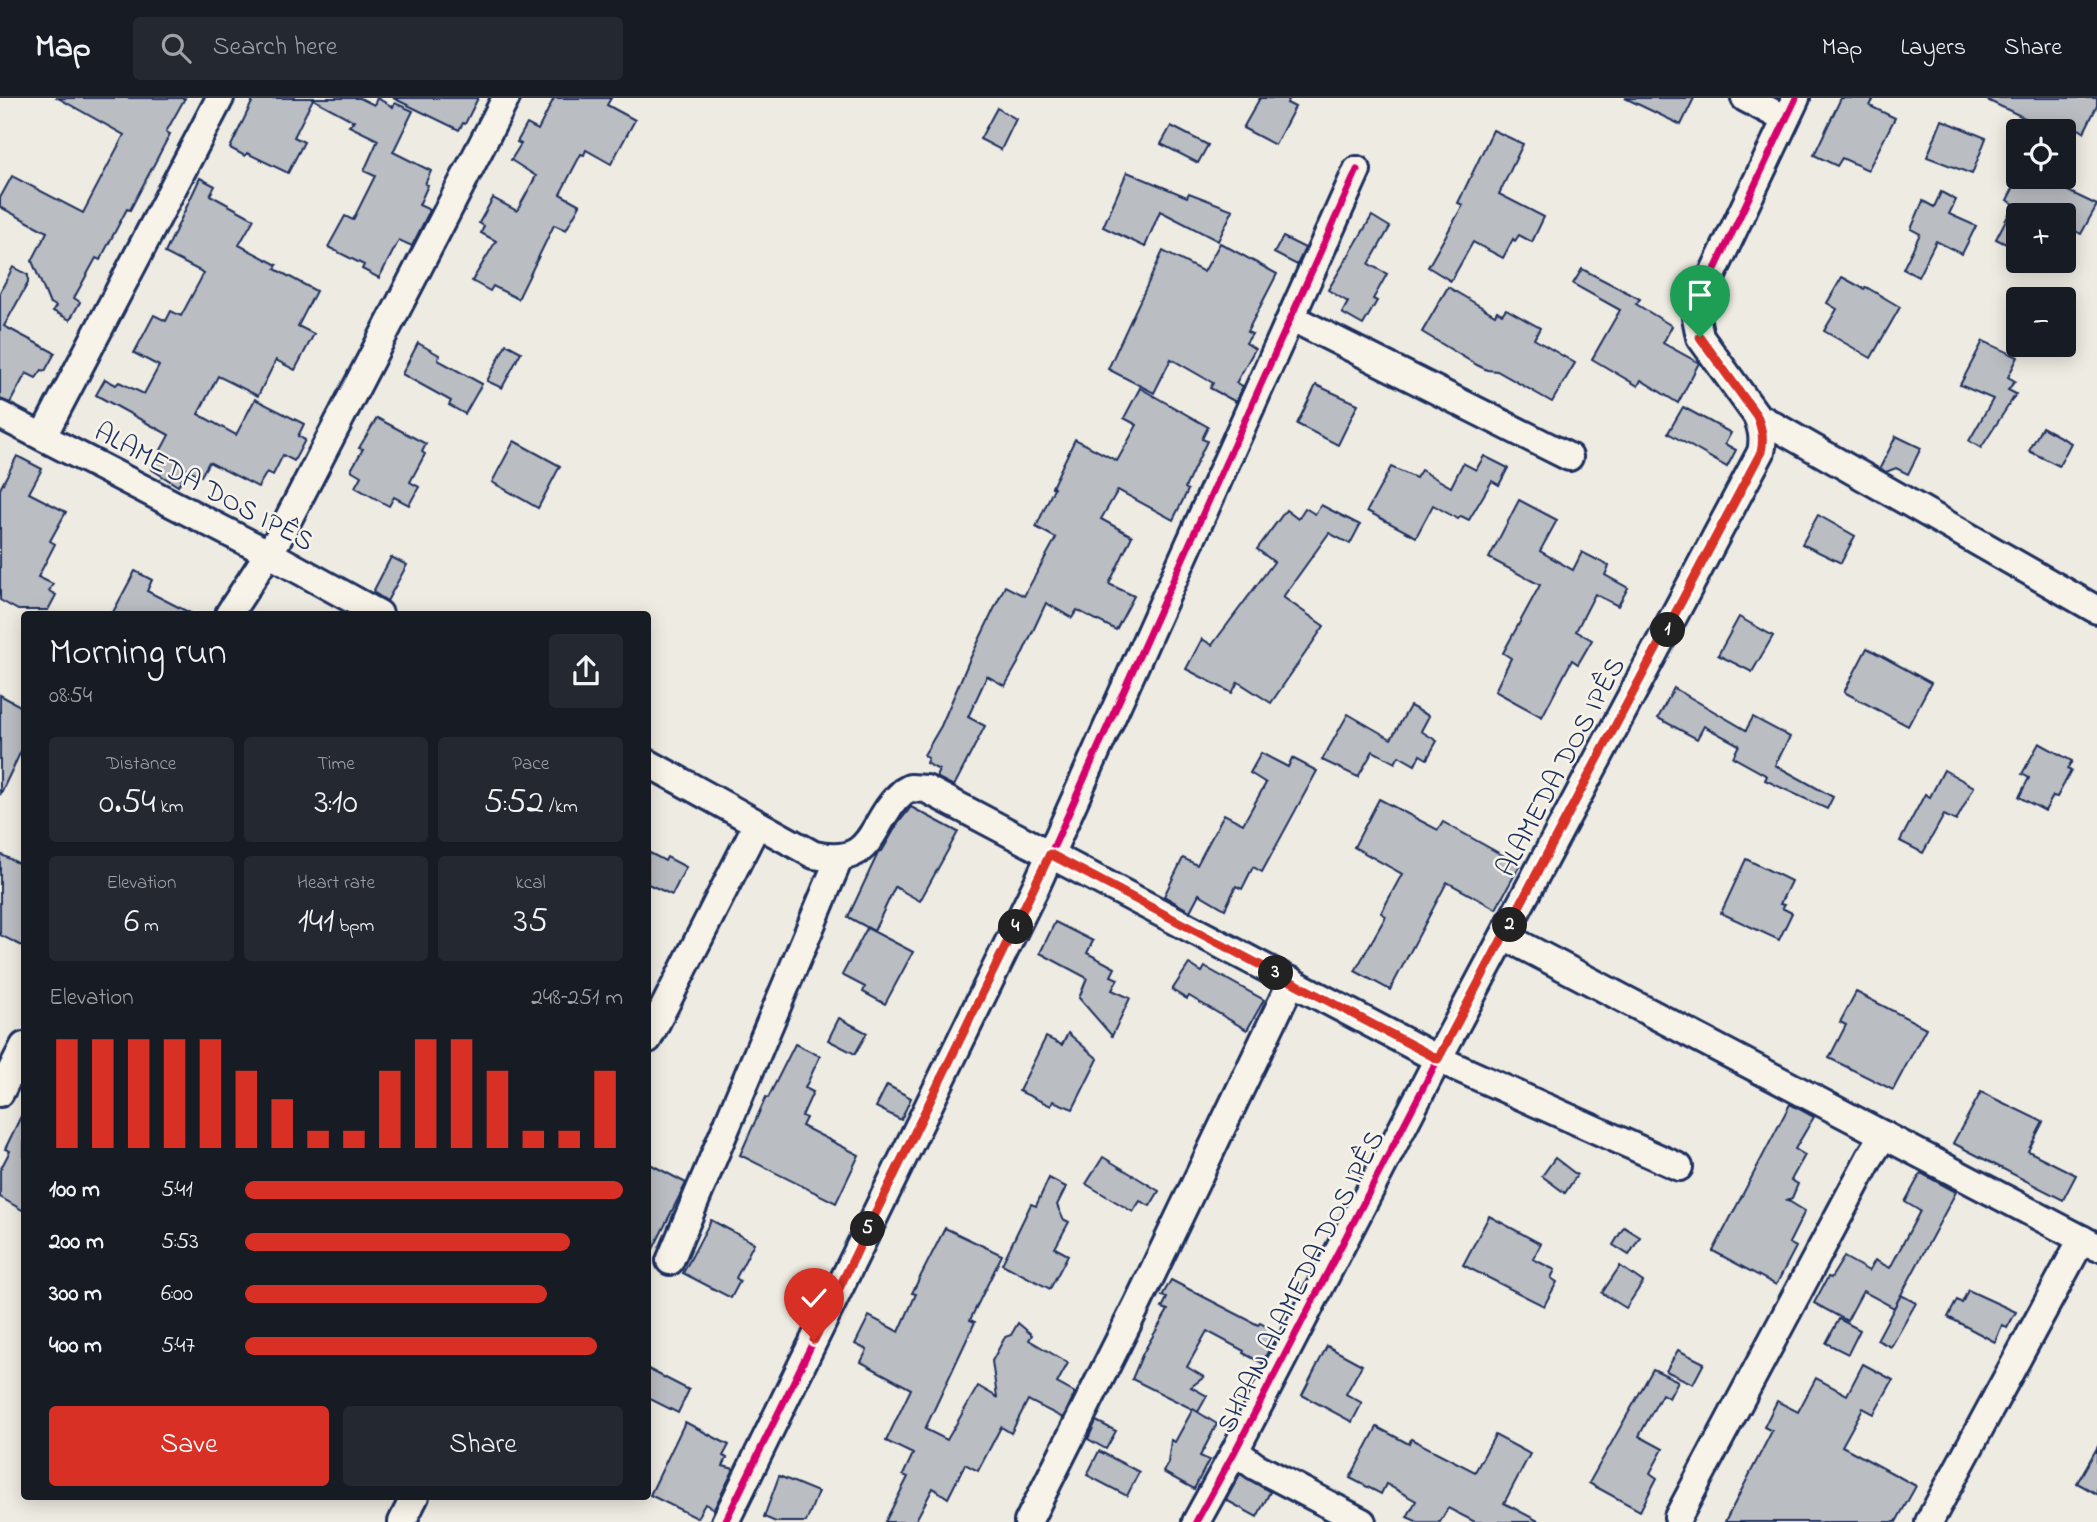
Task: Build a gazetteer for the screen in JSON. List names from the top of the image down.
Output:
{
  "streets": {
    "street": ["ALAMEDA DOS IPÊS", "SHPAN ALAMEDA DOS IPÊS"]
  },
  "crossings": [
    ["ALAMEDA DOS IPÊS", "SHPAN ALAMEDA DOS IPÊS"]
  ],
  "page": {
    "header": "Map",
    "search": "Search here",
    "nav": ["Map", "Layers", "Share"],
    "map_buttons": ["+", "−"],
    "heading": ["Morning run", "08:54"],
    "pins": [
      "1",
      "2",
      "4",
      "3",
      "5"
    ],
    "stats": [
      ["Distance", "0.54 km"],
      ["Time", "3:10"],
      ["Pace", "5:52 /km"],
      ["Elevation", "6 m"],
      ["Heart rate", "141 bpm"],
      ["kcal", "35"]
    ],
    "chart": ["Elevation", "248–251 m"],
    "list": [
      {
        "name": "100 m",
        "note": "5:41"
      },
      {
        "name": "200 m",
        "note": "5:53"
      },
      {
        "name": "300 m",
        "note": "6:00"
      },
      {
        "name": "400 m",
        "note": "5:47"
      }
    ],
    "buttons": ["Save", "Share"]
  }
}
